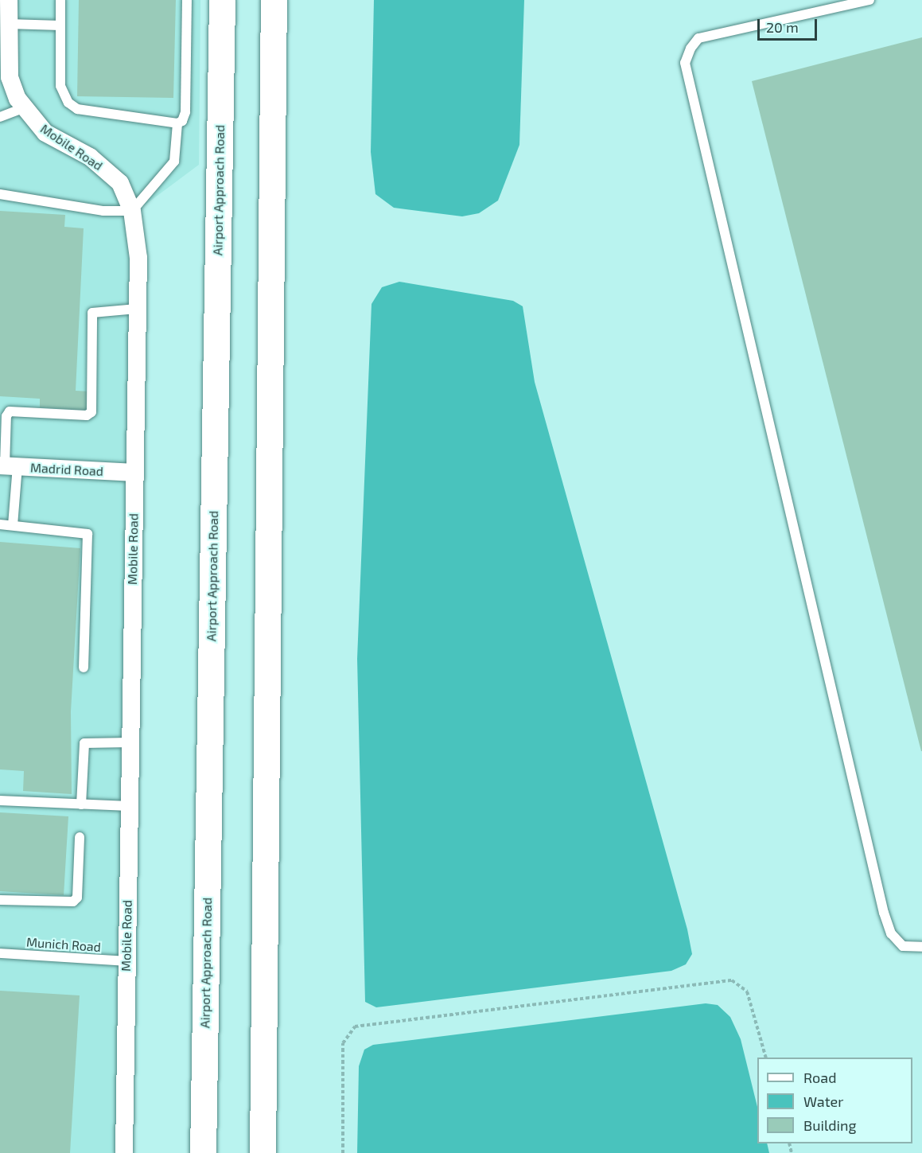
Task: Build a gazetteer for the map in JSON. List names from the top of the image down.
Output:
{
  "streets": {
    "main road": ["Airport Approach Road"],
    "street": ["Mobile Road", "Madrid Road"],
    "lane": ["Munich Road"]
  },
  "crossings": [
    ["Mobile Road", "Madrid Road"],
    ["Mobile Road", "Munich Road"]
  ],
  "legend": ["Road", "Water", "Building"],
  "scale_bar": "20 m"
}
